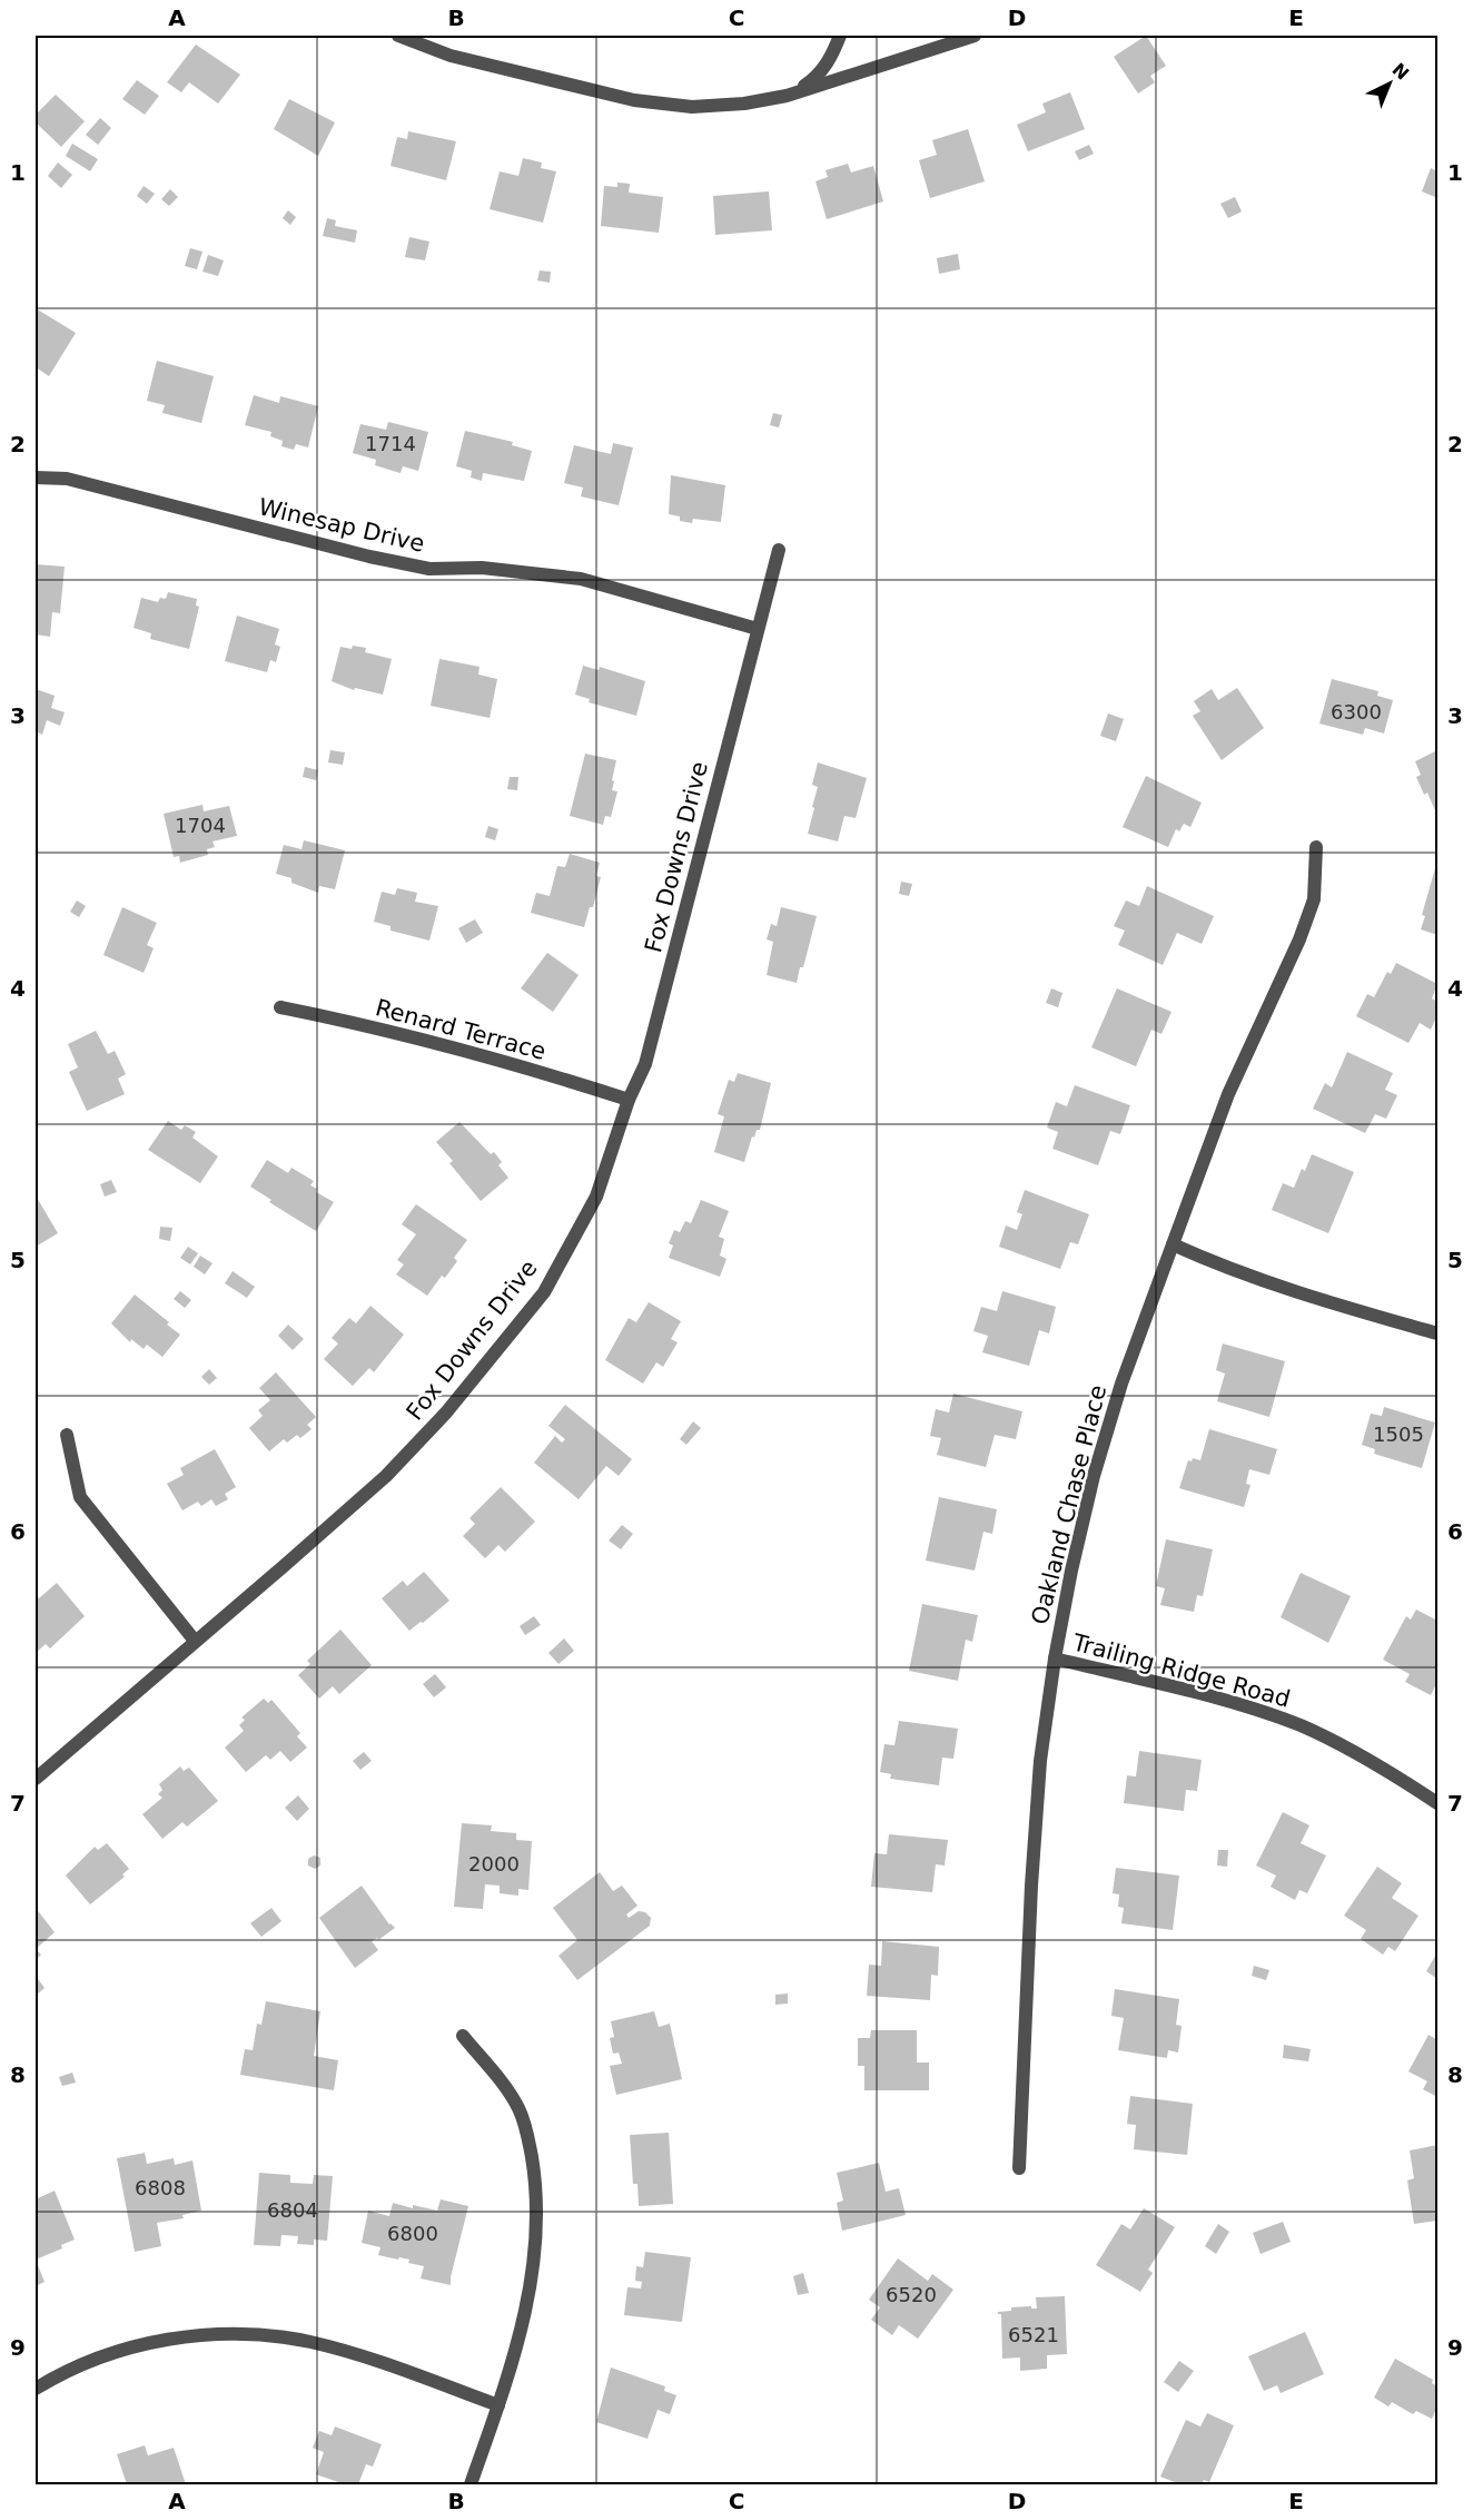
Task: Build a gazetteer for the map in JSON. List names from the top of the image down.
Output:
{
  "streets": {
    "street": [
      "Winesap Drive",
      "Fox Downs Drive",
      "Renard Terrace",
      "Oakland Chase Place",
      "Trailing Ridge Road"
    ]
  },
  "crossings": [
    ["Winesap Drive", "Fox Downs Drive"],
    ["Fox Downs Drive", "Renard Terrace"],
    ["Oakland Chase Place", "Trailing Ridge Road"]
  ],
  "house_numbers": [
    "1714",
    "6300",
    "1704",
    "1505",
    "2000",
    "6808",
    "6804",
    "6800",
    "6520",
    "6521"
  ],
  "north": "top right",
  "grid": {
    "columns": [
      "A",
      "B",
      "C",
      "D",
      "E"
    ],
    "rows": [
      "1",
      "2",
      "3",
      "4",
      "5",
      "6",
      "7",
      "8",
      "9"
    ]
  }
}
